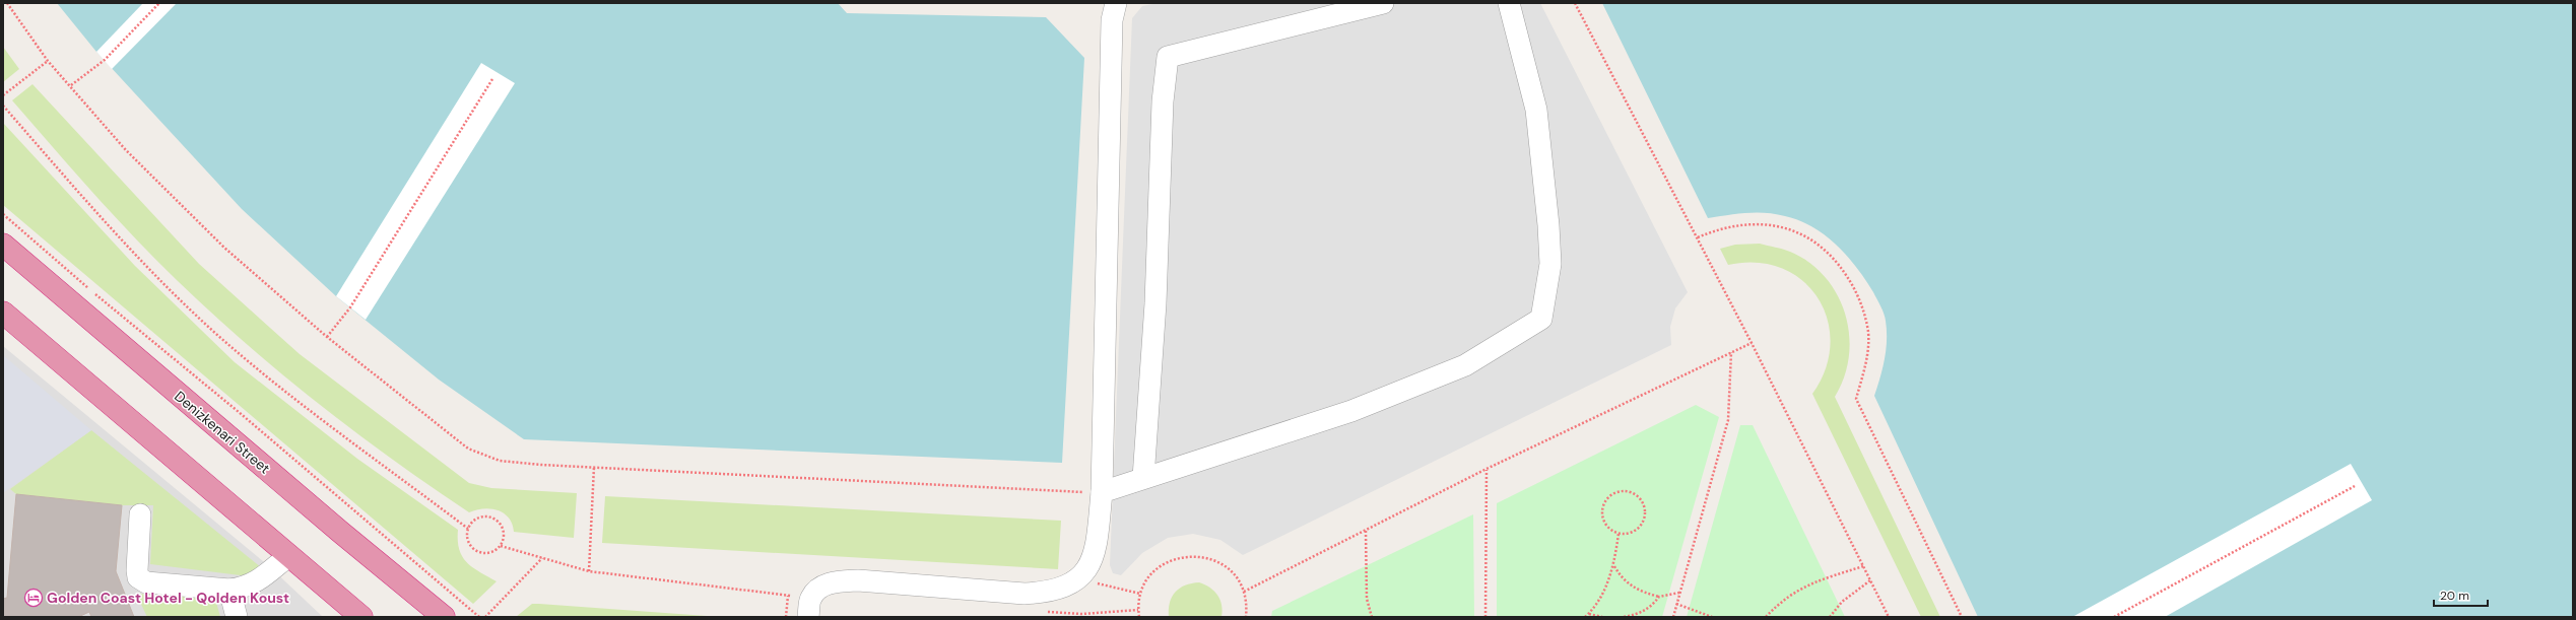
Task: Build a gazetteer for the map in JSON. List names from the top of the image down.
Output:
{
  "streets": {
    "highway": ["Denizkenari Street"]
  },
  "places": {
    "hotel": ["Golden Coast Hotel - Qolden Koust"]
  },
  "scale_bar": "20 m"
}
